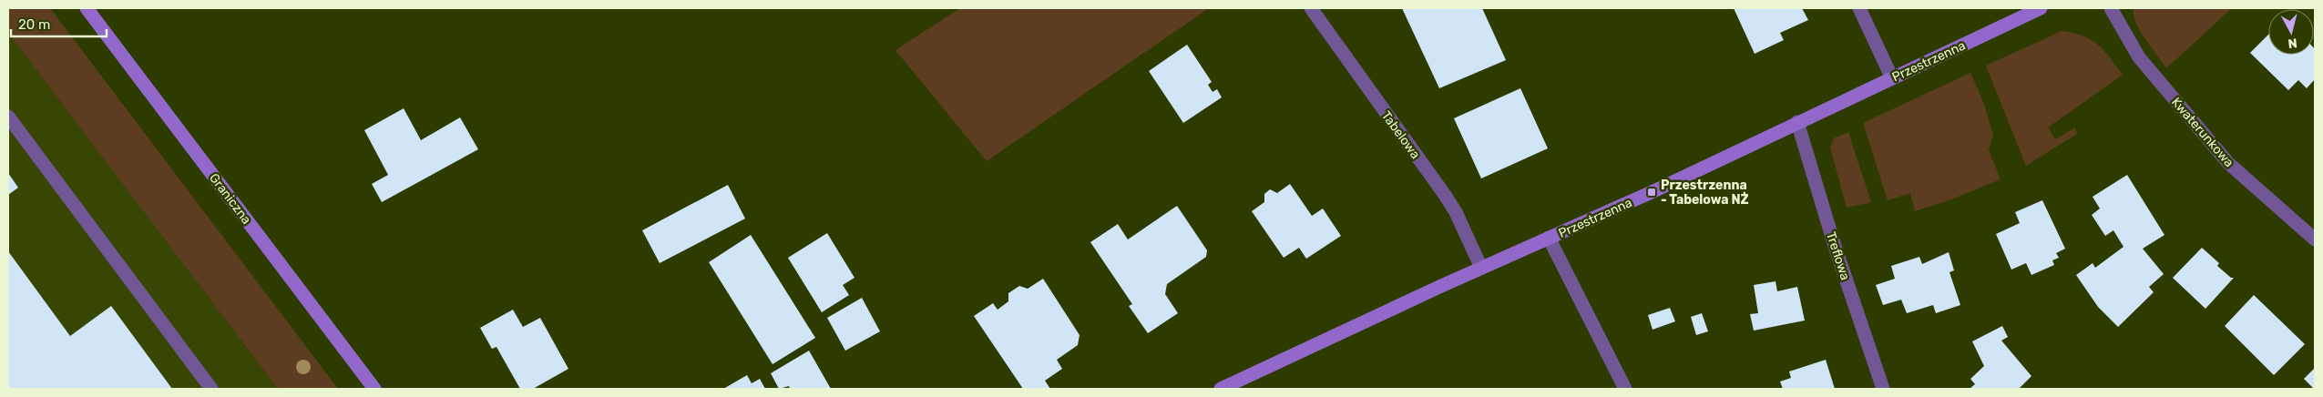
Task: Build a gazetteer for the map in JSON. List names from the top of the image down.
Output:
{
  "streets": {
    "street": [
      "Przestrzenna",
      "Kwaterunkowa",
      "Tabelowa",
      "Graniczna",
      "Treflowa"
    ]
  },
  "crossings": [
    ["Przestrzenna", "Tabelowa"],
    ["Przestrzenna", "Treflowa"]
  ],
  "places": {
    "transit": ["Przestrzenna - Tabelowa NŻ"]
  },
  "scale_bar": "20 m",
  "north": "bottom"
}
